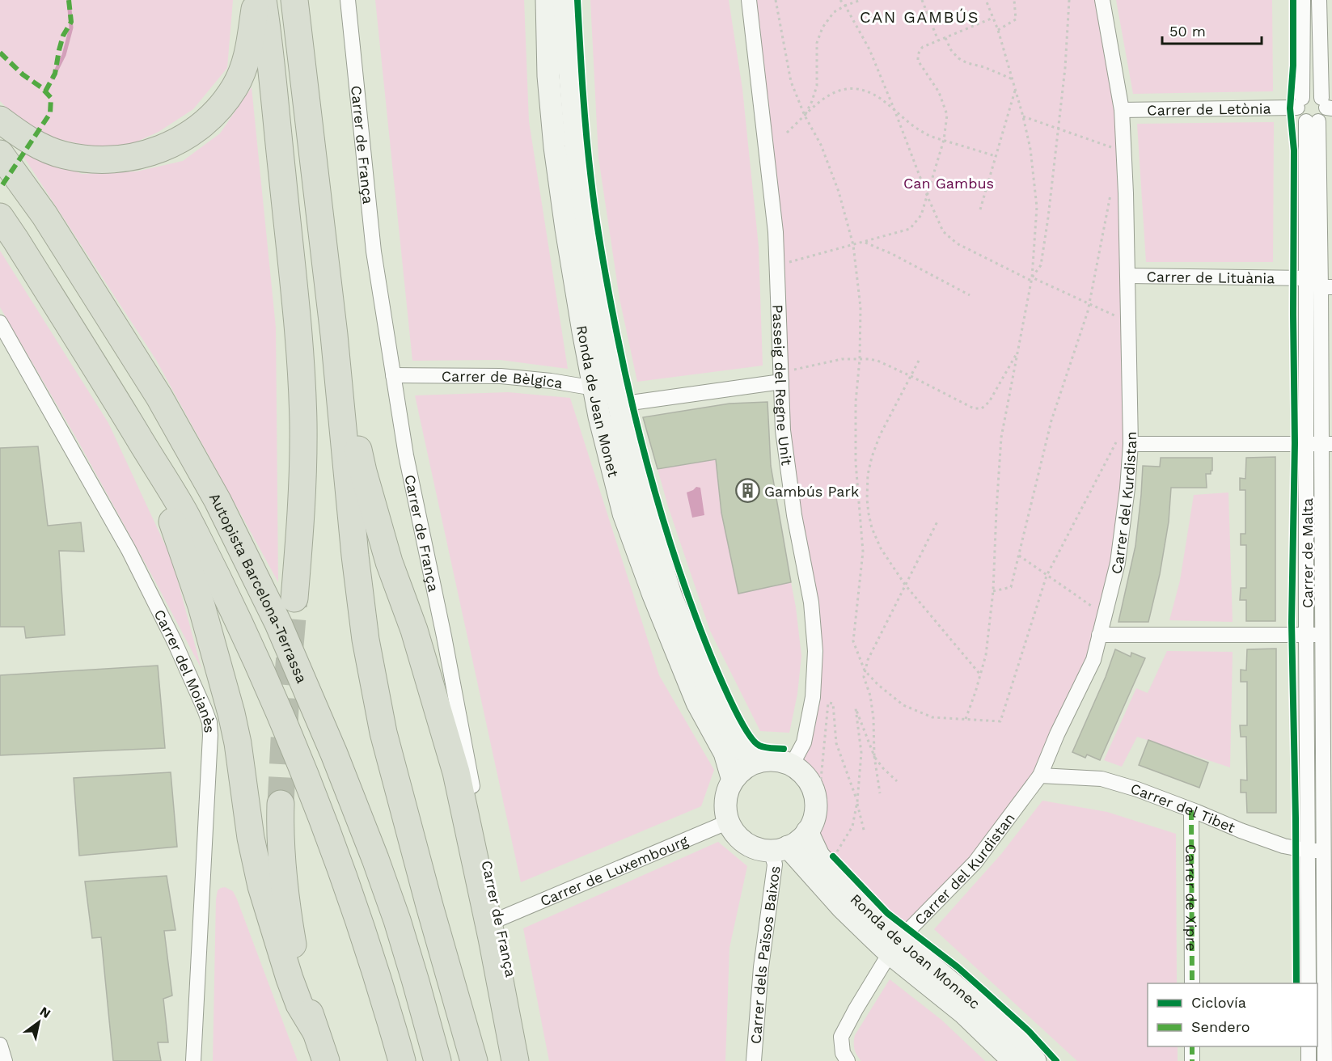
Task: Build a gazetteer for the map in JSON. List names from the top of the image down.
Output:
{
  "streets": {
    "highway": ["Autopista Barcelona-Terrassa"],
    "street": [
      "Carrer de Letònia",
      "Carrer de França",
      "Carrer de Lituània",
      "Carrer de Bèlgica",
      "Passeig del Regne Unit",
      "Ronda de Jean Monet",
      "Carrer del Kurdistan",
      "Carrer de Malta",
      "Carrer del Moianès",
      "Carrer del Tibet",
      "Carrer de Luxembourg",
      "Carrer de Xipre",
      "Ronda de Joan Monnec",
      "Carrer dels Països Baixos"
    ]
  },
  "crossings": [
    ["Carrer de Letònia", "Carrer del Kurdistan"],
    ["Carrer de Letònia", "Carrer de Malta"],
    ["Carrer de França", "Carrer de Bèlgica"],
    ["Carrer de França", "Carrer de Luxembourg"],
    ["Carrer de Lituània", "Carrer del Kurdistan"],
    ["Carrer de Lituània", "Carrer de Malta"],
    ["Carrer de Bèlgica", "Passeig del Regne Unit"],
    ["Carrer de Bèlgica", "Ronda de Jean Monet"],
    ["Passeig del Regne Unit", "Ronda de Jean Monet"],
    ["Passeig del Regne Unit", "Carrer de Luxembourg"],
    ["Passeig del Regne Unit", "Ronda de Joan Monnec"],
    ["Passeig del Regne Unit", "Carrer dels Països Baixos"],
    ["Ronda de Jean Monet", "Carrer de Luxembourg"],
    ["Ronda de Jean Monet", "Ronda de Joan Monnec"],
    ["Ronda de Jean Monet", "Carrer dels Països Baixos"],
    ["Carrer del Kurdistan", "Carrer del Tibet"],
    ["Carrer del Kurdistan", "Ronda de Joan Monnec"],
    ["Carrer de Malta", "Carrer del Tibet"],
    ["Carrer del Tibet", "Carrer de Xipre"],
    ["Carrer de Luxembourg", "Ronda de Joan Monnec"],
    ["Carrer de Luxembourg", "Carrer dels Països Baixos"],
    ["Ronda de Joan Monnec", "Carrer dels Països Baixos"]
  ],
  "districts": ["CAN GAMBÚS"],
  "parks": ["Can Gambus"],
  "places": {
    "building": ["Gambús Park"]
  },
  "legend": ["Ciclovía", "Sendero"],
  "scale_bar": "50 m",
  "north": "top right"
}
